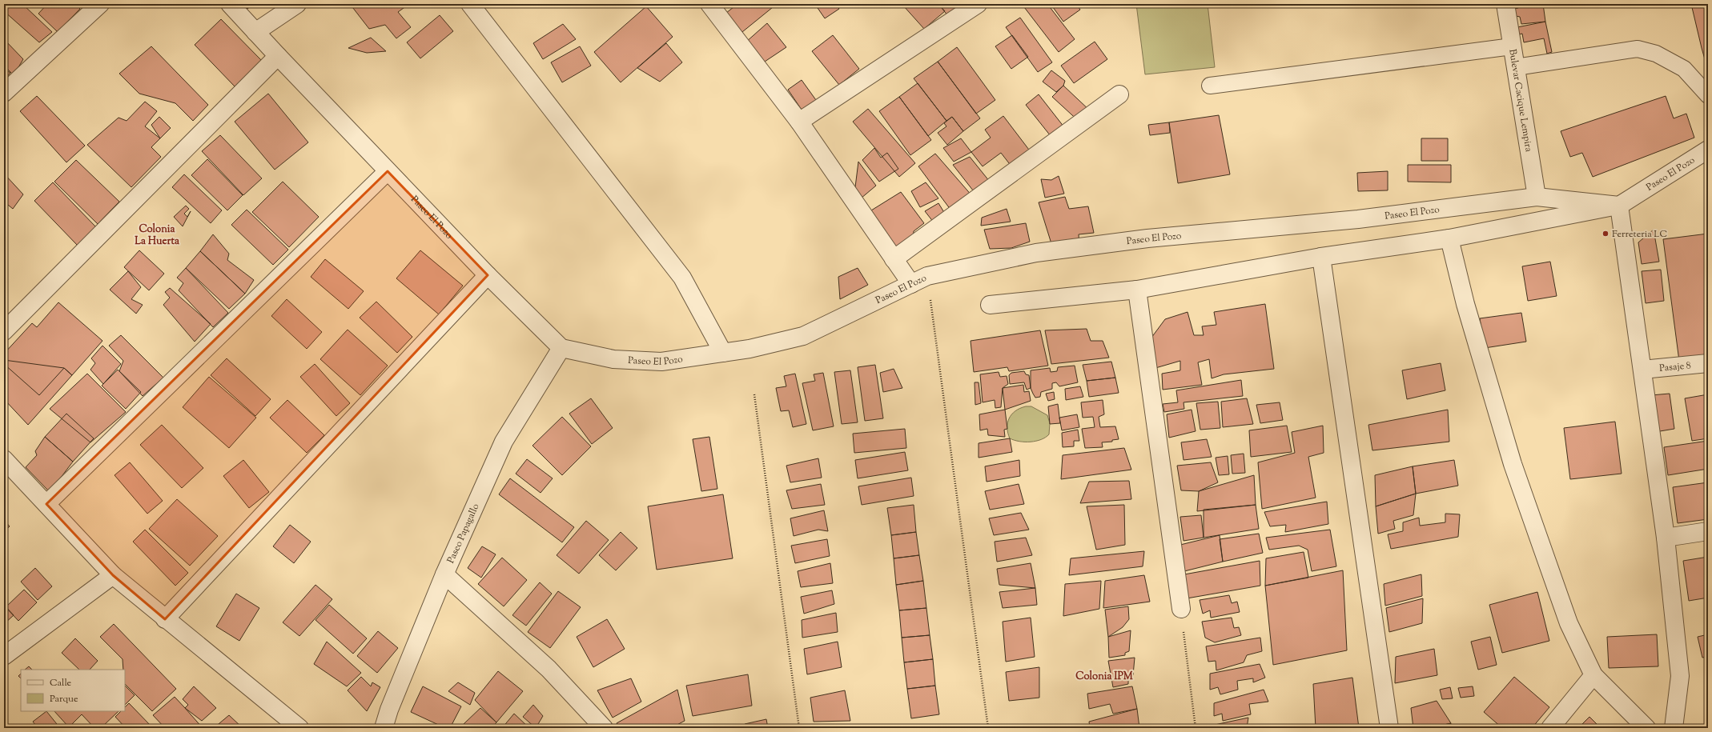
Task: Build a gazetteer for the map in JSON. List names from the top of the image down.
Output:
{
  "streets": {
    "street": [
      "Bulevar Cacique Lempira",
      "Paseo El Pozo",
      "Pasaje 8",
      "Paseo Papagallo"
    ]
  },
  "crossings": [
    ["Bulevar Cacique Lempira", "Paseo El Pozo"],
    ["Paseo El Pozo", "Paseo Papagallo"]
  ],
  "districts": ["Colonia La Huerta", "Colonia IPM"],
  "places": ["Ferreteria LC"],
  "legend": ["Calle", "Parque"]
}
